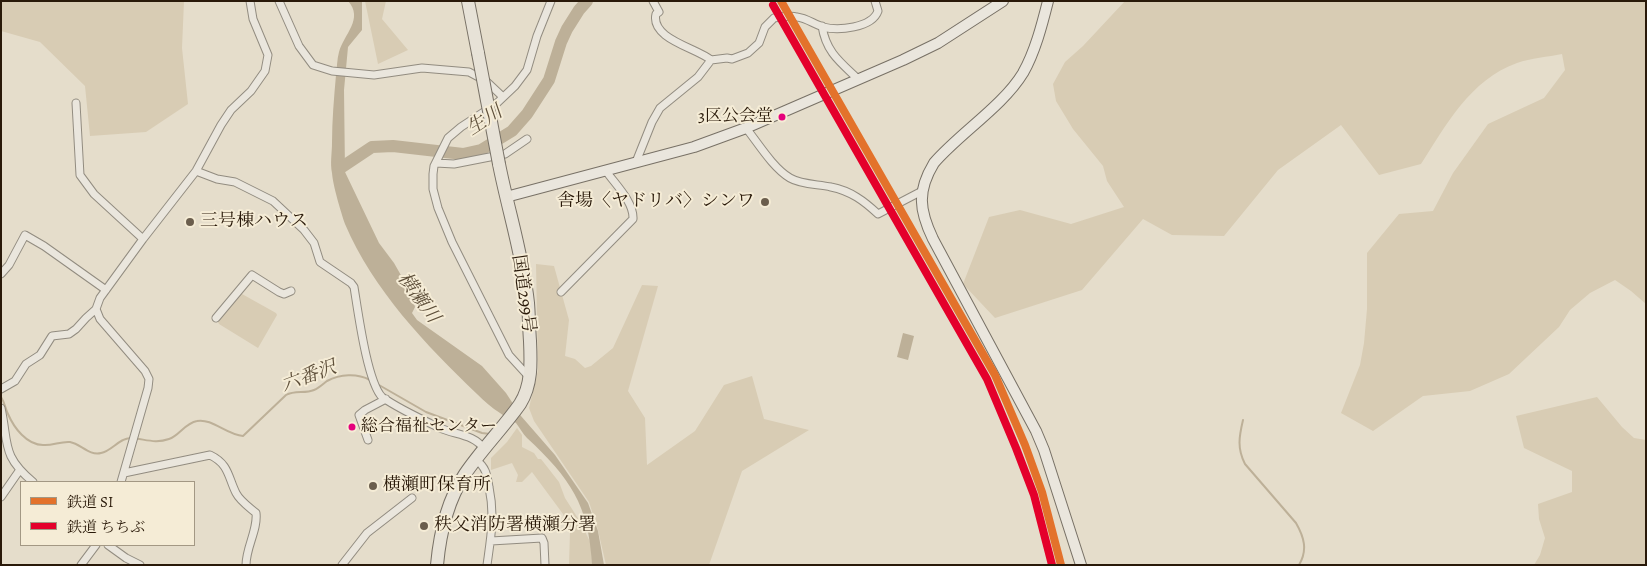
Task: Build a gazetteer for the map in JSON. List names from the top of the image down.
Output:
{
  "streets": {
    "highway": ["国道299号"]
  },
  "water": ["生川", "横瀬川", "六番沢"],
  "places": [
    "3区公会堂",
    "舎場〈ヤドリバ〉シンワ",
    "三号棟ハウス",
    "総合福祉センター",
    "横瀬町保育所",
    "秩父消防署横瀬分署"
  ],
  "lines": ["rail line SI", "rail line ちちぶ"],
  "legend": ["鉄道 SI", "鉄道 ちちぶ"]
}
